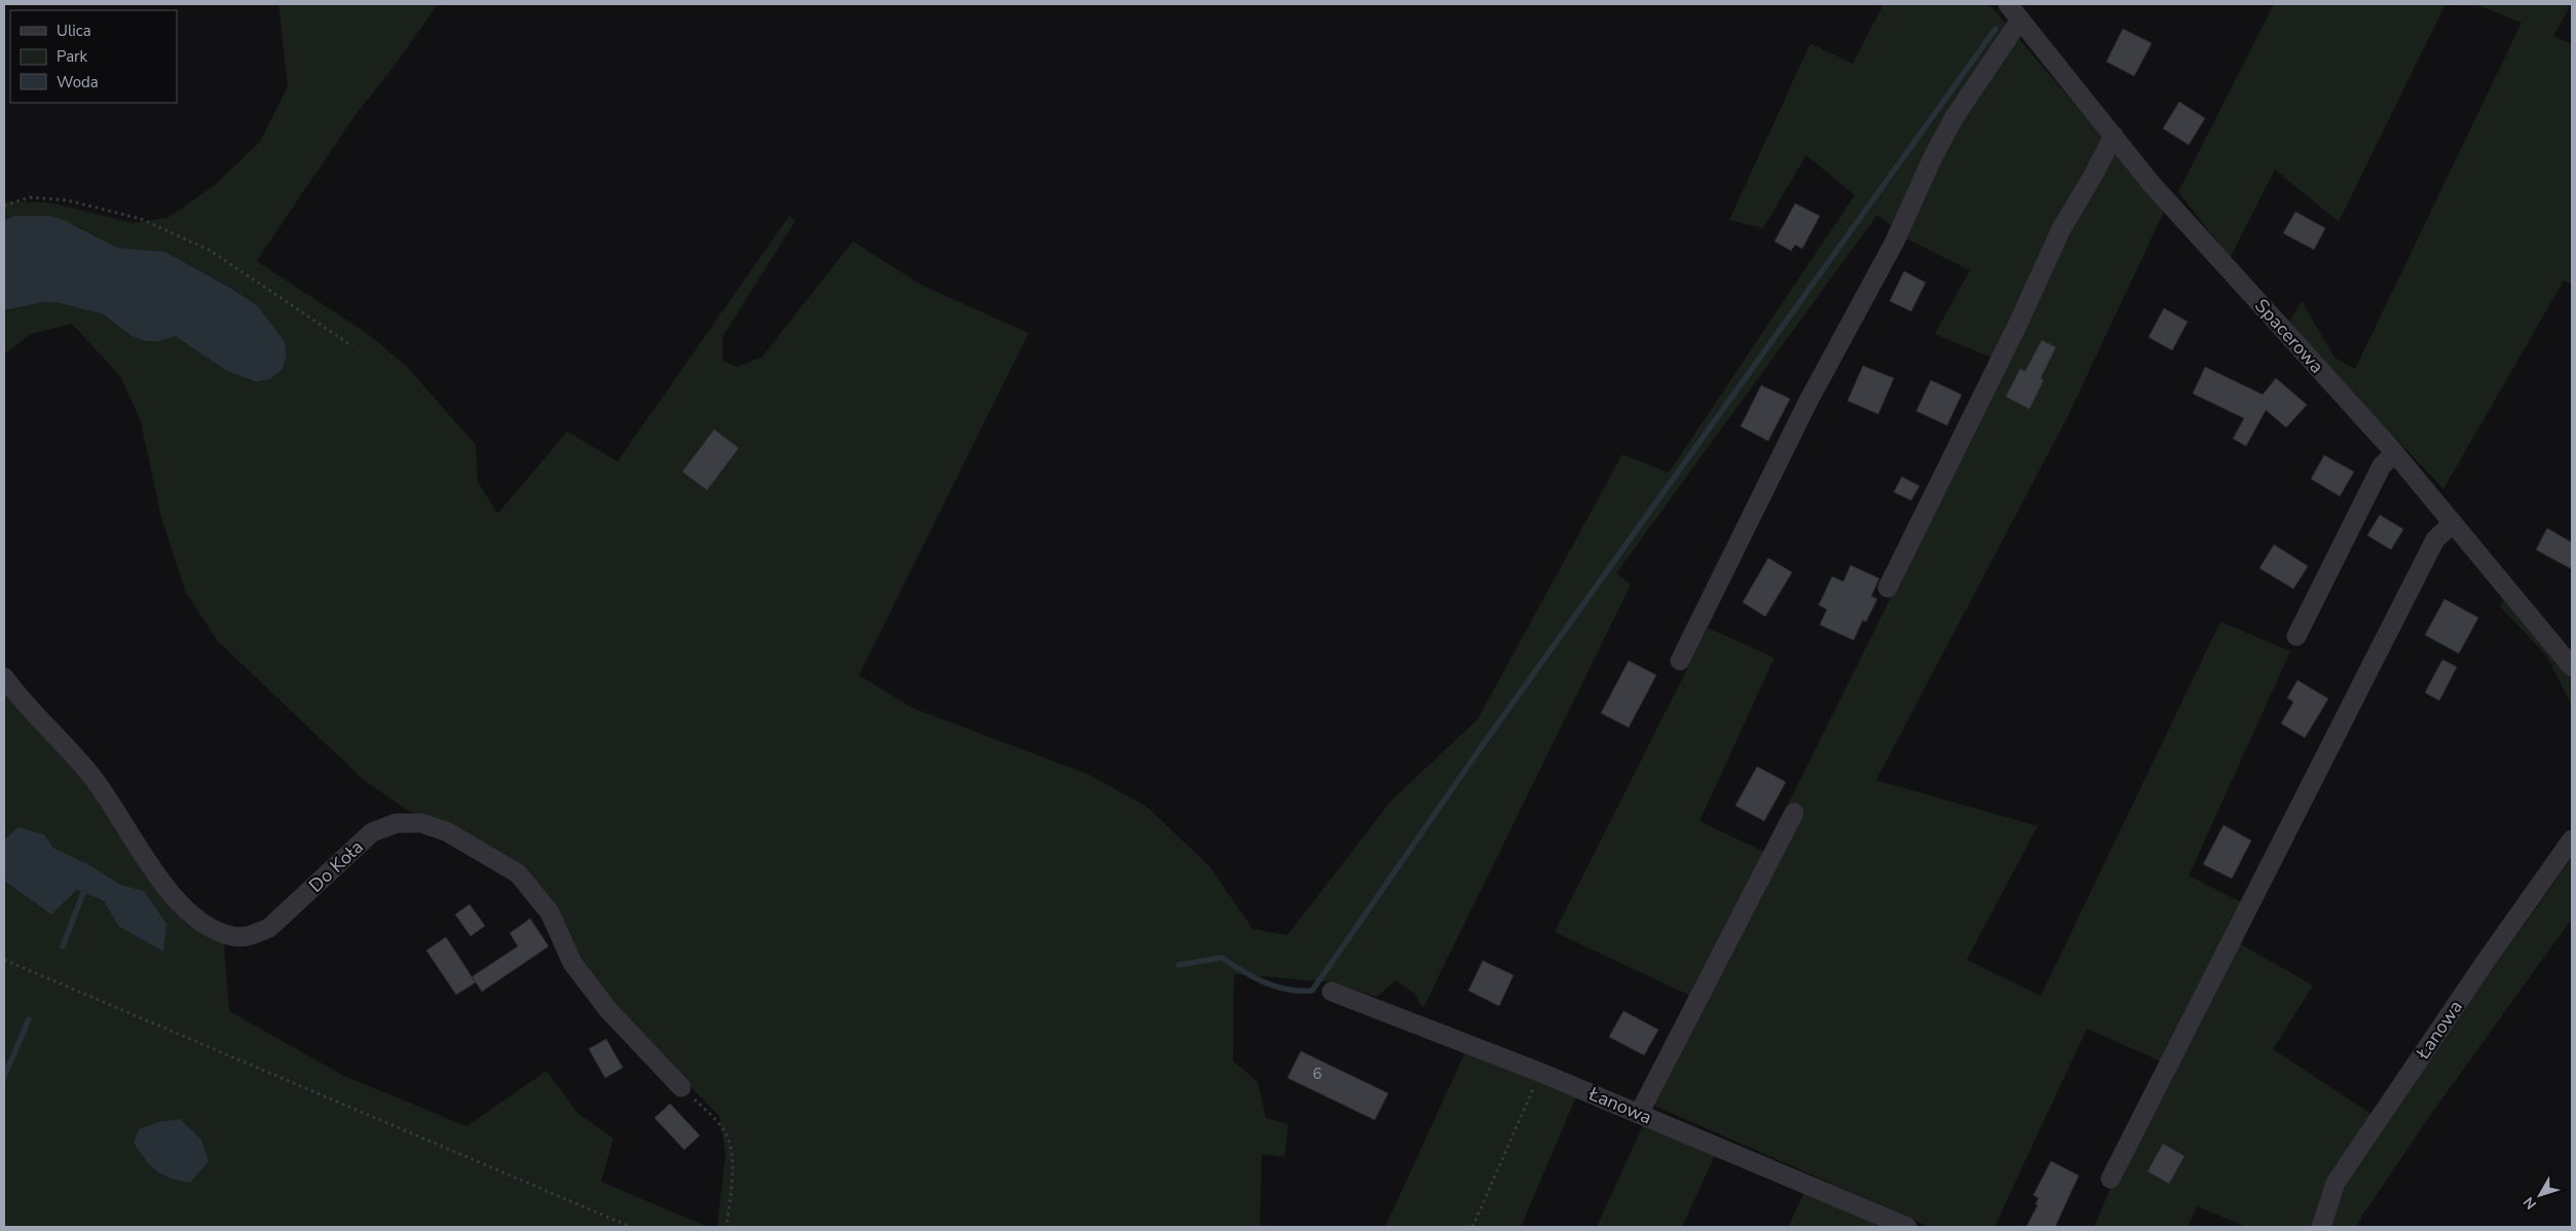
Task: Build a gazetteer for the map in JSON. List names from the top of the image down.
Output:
{
  "streets": {
    "street": ["Spacerowa", "Do Koła", "Łanowa"]
  },
  "house_numbers": ["6"],
  "legend": ["Ulica", "Park", "Woda"],
  "north": "bottom left"
}
